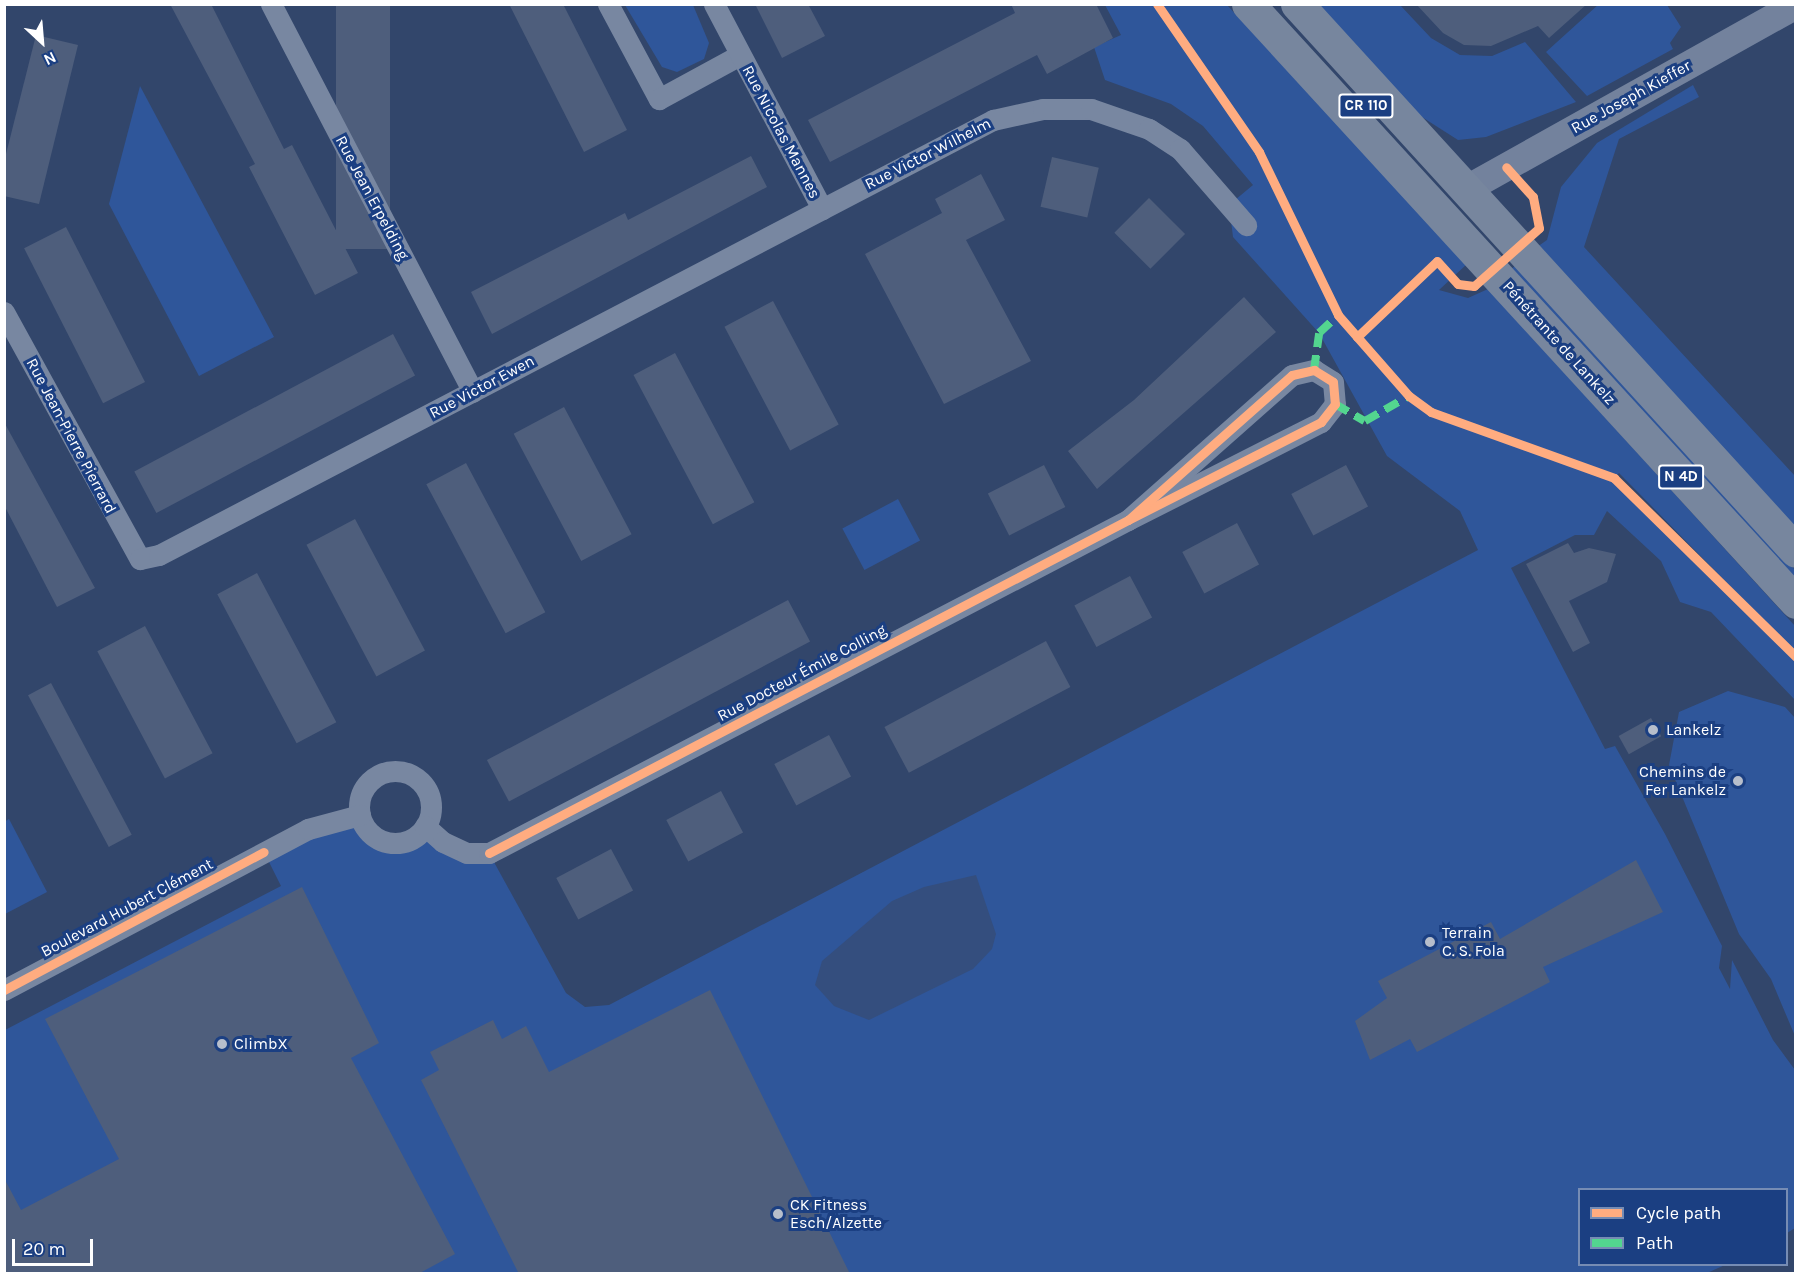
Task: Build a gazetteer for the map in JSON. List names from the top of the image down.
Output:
{
  "streets": {
    "main road": [
      "Rue Joseph Kieffer",
      "CR 110",
      "Pénétrante de Lankelz",
      "N 4D"
    ],
    "street": [
      "Rue Nicolas Mannes",
      "Rue Victor Wilhelm",
      "Rue Jean Erpelding",
      "Rue Victor Ewen",
      "Rue Jean-Pierre Pierrard",
      "Rue Docteur Émile Colling",
      "Boulevard Hubert Clément"
    ]
  },
  "crossings": [
    ["Rue Joseph Kieffer", "Pénétrante de Lankelz"],
    ["Rue Nicolas Mannes", "Rue Victor Wilhelm"],
    ["Rue Nicolas Mannes", "Rue Victor Ewen"],
    ["Rue Victor Wilhelm", "Rue Victor Ewen"],
    ["Rue Jean Erpelding", "Rue Victor Ewen"],
    ["Rue Victor Ewen", "Rue Jean-Pierre Pierrard"],
    ["Rue Docteur Émile Colling", "Boulevard Hubert Clément"]
  ],
  "places": [
    "Lankelz",
    "Chemins de Fer Lankelz",
    "Terrain C. S. Fola",
    "ClimbX",
    "CK Fitness Esch/Alzette"
  ],
  "legend": ["Cycle path", "Path"],
  "scale_bar": "20 m",
  "north": "bottom right"
}
